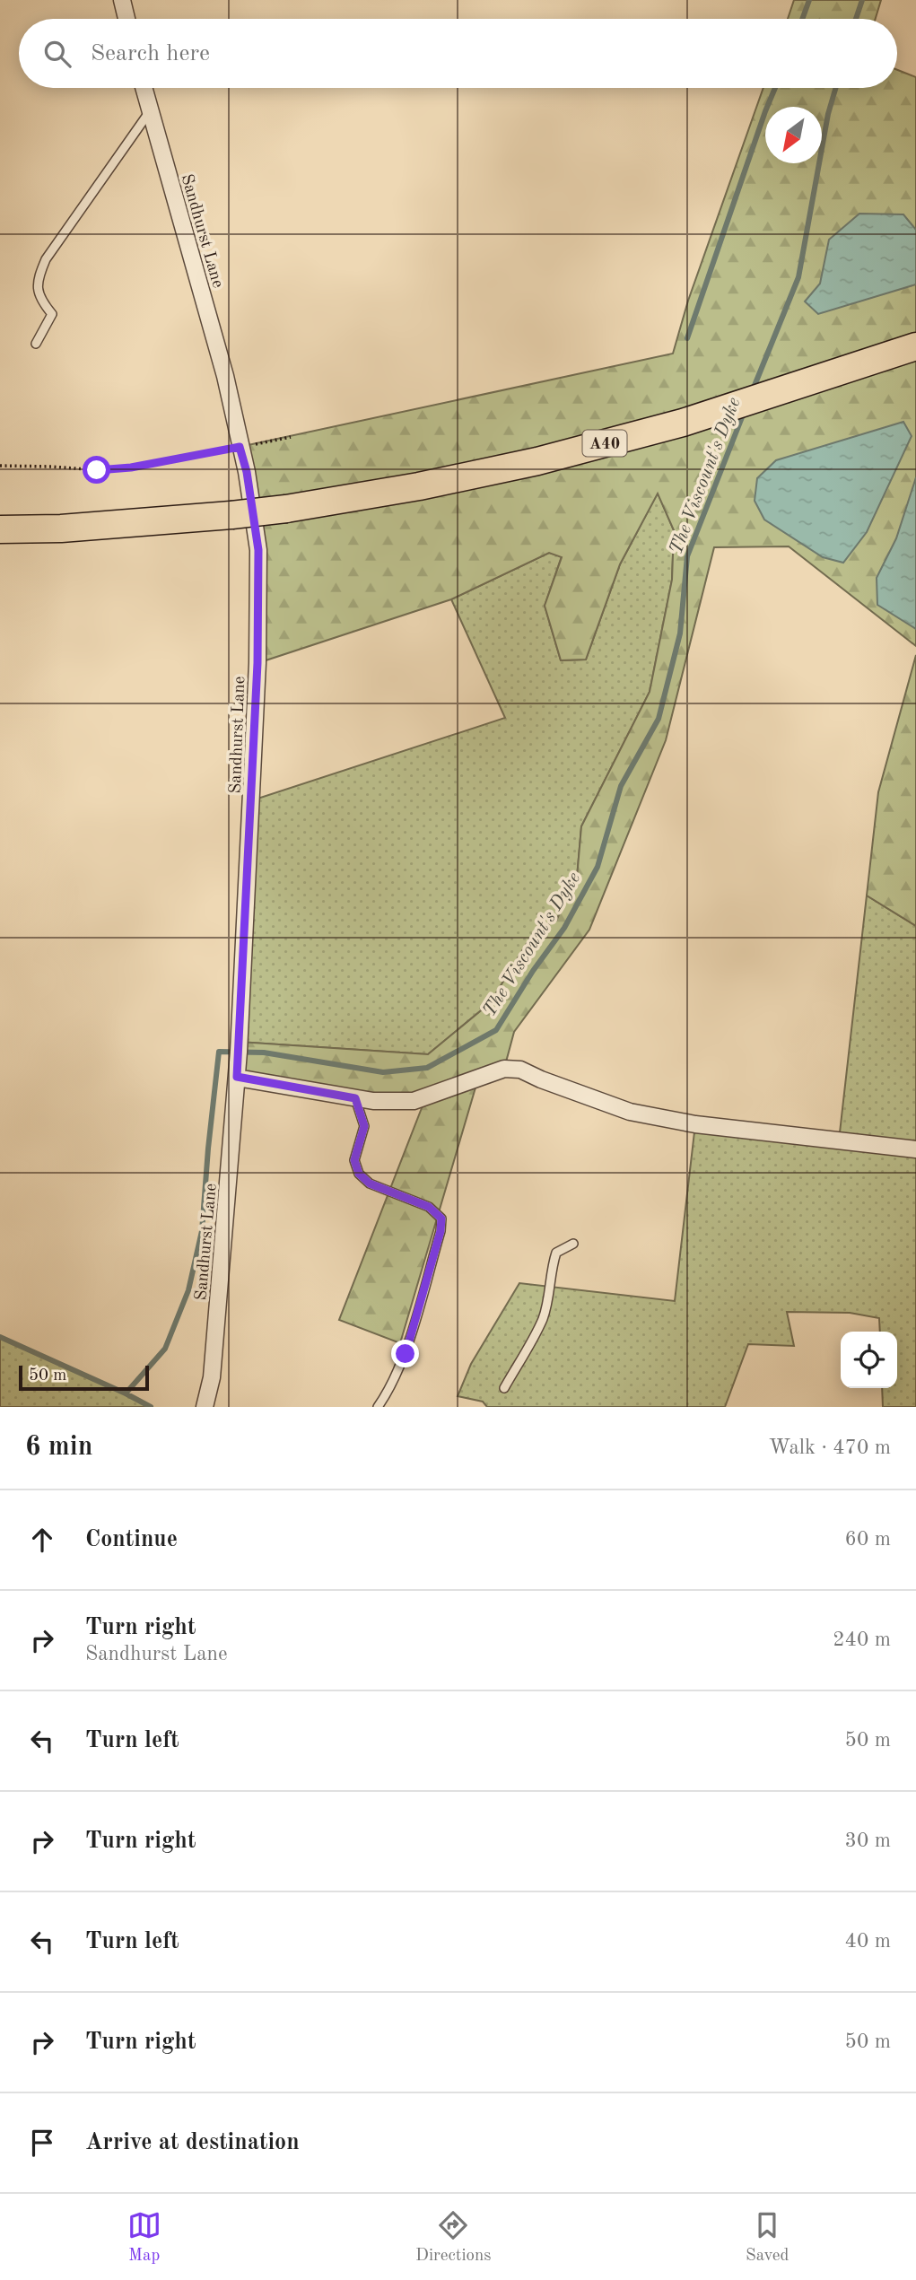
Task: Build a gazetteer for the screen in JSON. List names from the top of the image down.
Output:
{
  "streets": {
    "highway": ["A40"],
    "street": ["Sandhurst Lane"]
  },
  "water": ["The Viscount's Dyke"],
  "scale_bar": "50 m",
  "north": "bottom left",
  "page": {
    "search": "Search here",
    "scale": "50 m",
    "heading": ["6 min", "Walk · 470 m"],
    "list": [
      ["Continue", "60 m"],
      ["Turn right", "Sandhurst Lane", "240 m"],
      ["Turn left", "50 m"],
      ["Turn right", "30 m"],
      ["Turn left", "40 m"],
      ["Turn right", "50 m"],
      "Arrive at destination"
    ],
    "nav": ["Map", "Directions", "Saved"]
  }
}
